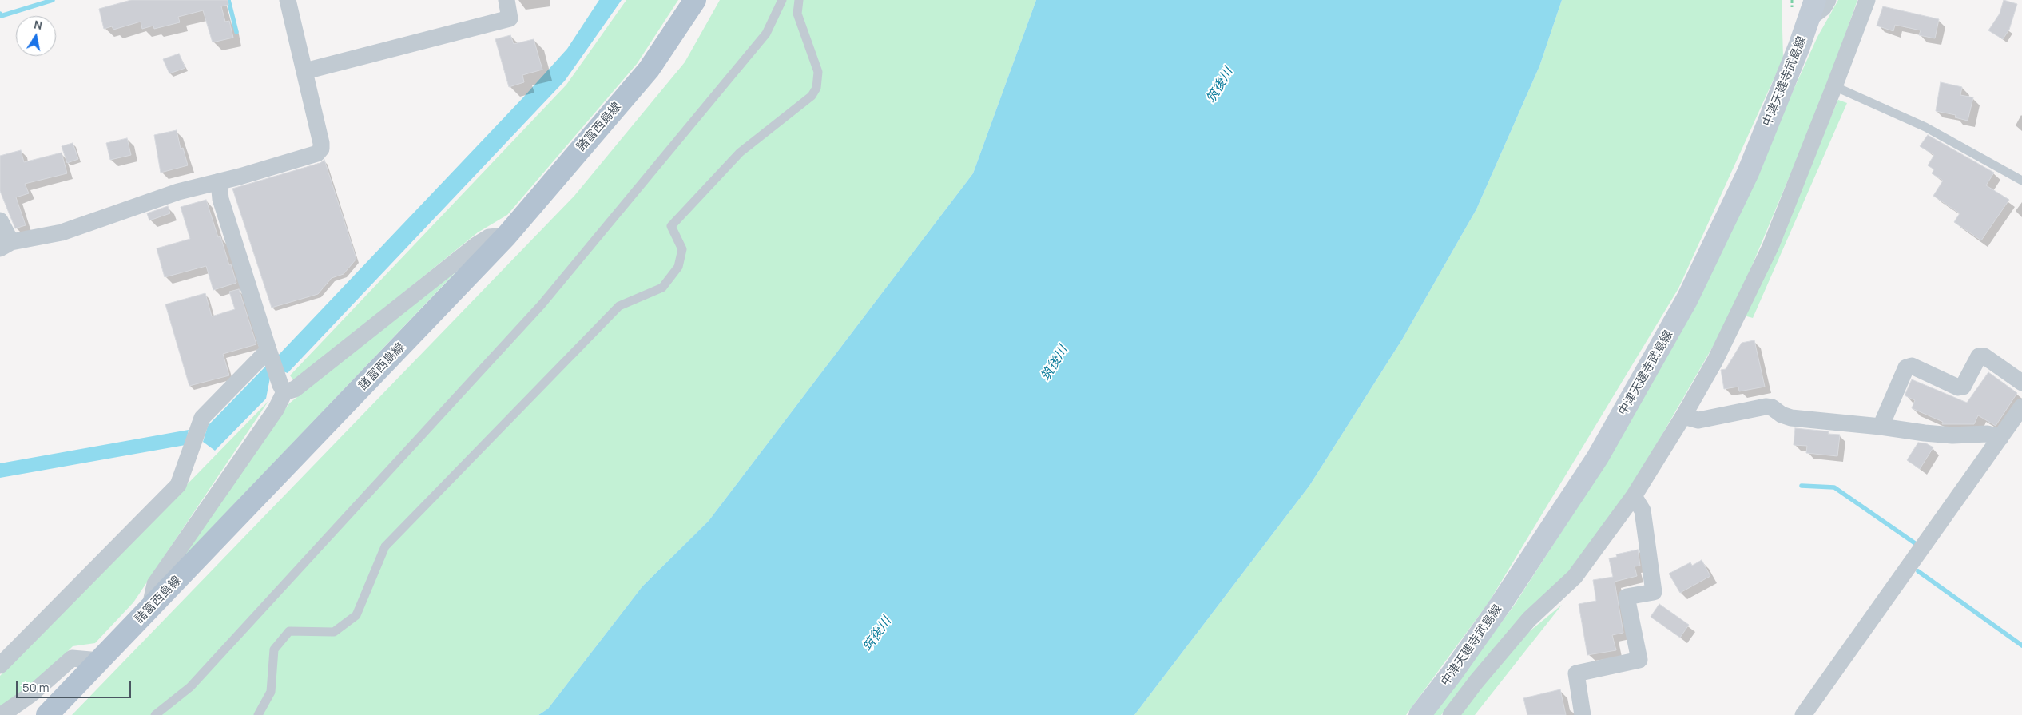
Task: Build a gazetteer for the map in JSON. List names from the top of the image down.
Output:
{
  "streets": {
    "main road": ["中津天建寺武島線", "諸富西島線"]
  },
  "water": ["筑後川"],
  "scale_bar": "50 m",
  "north": "top"
}
